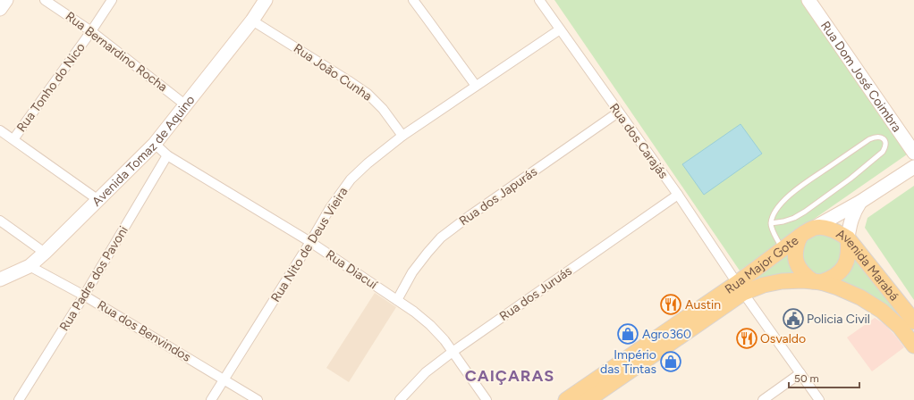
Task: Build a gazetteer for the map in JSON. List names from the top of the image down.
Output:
{
  "streets": {
    "main road": ["Rua Major Gote", "Avenida Marabá"],
    "street": [
      "Rua Bernardino Rocha",
      "Rua João Cunha",
      "Rua Dom José Coimbra",
      "Rua Tonho do Nico",
      "Rua dos Carajás",
      "Avenida Tomaz de Aquino",
      "Rua dos Japurás",
      "Rua Nito de Deus Vieira",
      "Rua Diacuí",
      "Rua Padre dos Pavoni",
      "Rua dos Juruás",
      "Rua dos Benvindos"
    ]
  },
  "crossings": [
    ["Rua Bernardino Rocha", "Rua Tonho do Nico"],
    ["Rua Bernardino Rocha", "Avenida Tomaz de Aquino"],
    ["Rua João Cunha", "Avenida Tomaz de Aquino"],
    ["Rua João Cunha", "Rua Nito de Deus Vieira"],
    ["Rua dos Carajás", "Rua dos Japurás"],
    ["Rua dos Carajás", "Rua Nito de Deus Vieira"],
    ["Rua dos Carajás", "Rua Major Gote"],
    ["Rua dos Carajás", "Rua dos Juruás"],
    ["Avenida Tomaz de Aquino", "Rua Diacuí"],
    ["Avenida Tomaz de Aquino", "Rua dos Benvindos"],
    ["Rua dos Japurás", "Rua Diacuí"],
    ["Rua Nito de Deus Vieira", "Rua Diacuí"],
    ["Rua Nito de Deus Vieira", "Rua dos Benvindos"],
    ["Rua Major Gote", "Avenida Marabá"],
    ["Rua Diacuí", "Rua Padre dos Pavoni"],
    ["Rua Diacuí", "Rua dos Juruás"],
    ["Rua Padre dos Pavoni", "Rua dos Benvindos"]
  ],
  "districts": ["CAIÇARAS"],
  "places": {
    "restaurant": ["Austin", "Osvaldo"],
    "public building": ["Policia Civil"],
    "shop": ["Agro360", "Império das Tintas"]
  },
  "scale_bar": "50 m"
}
